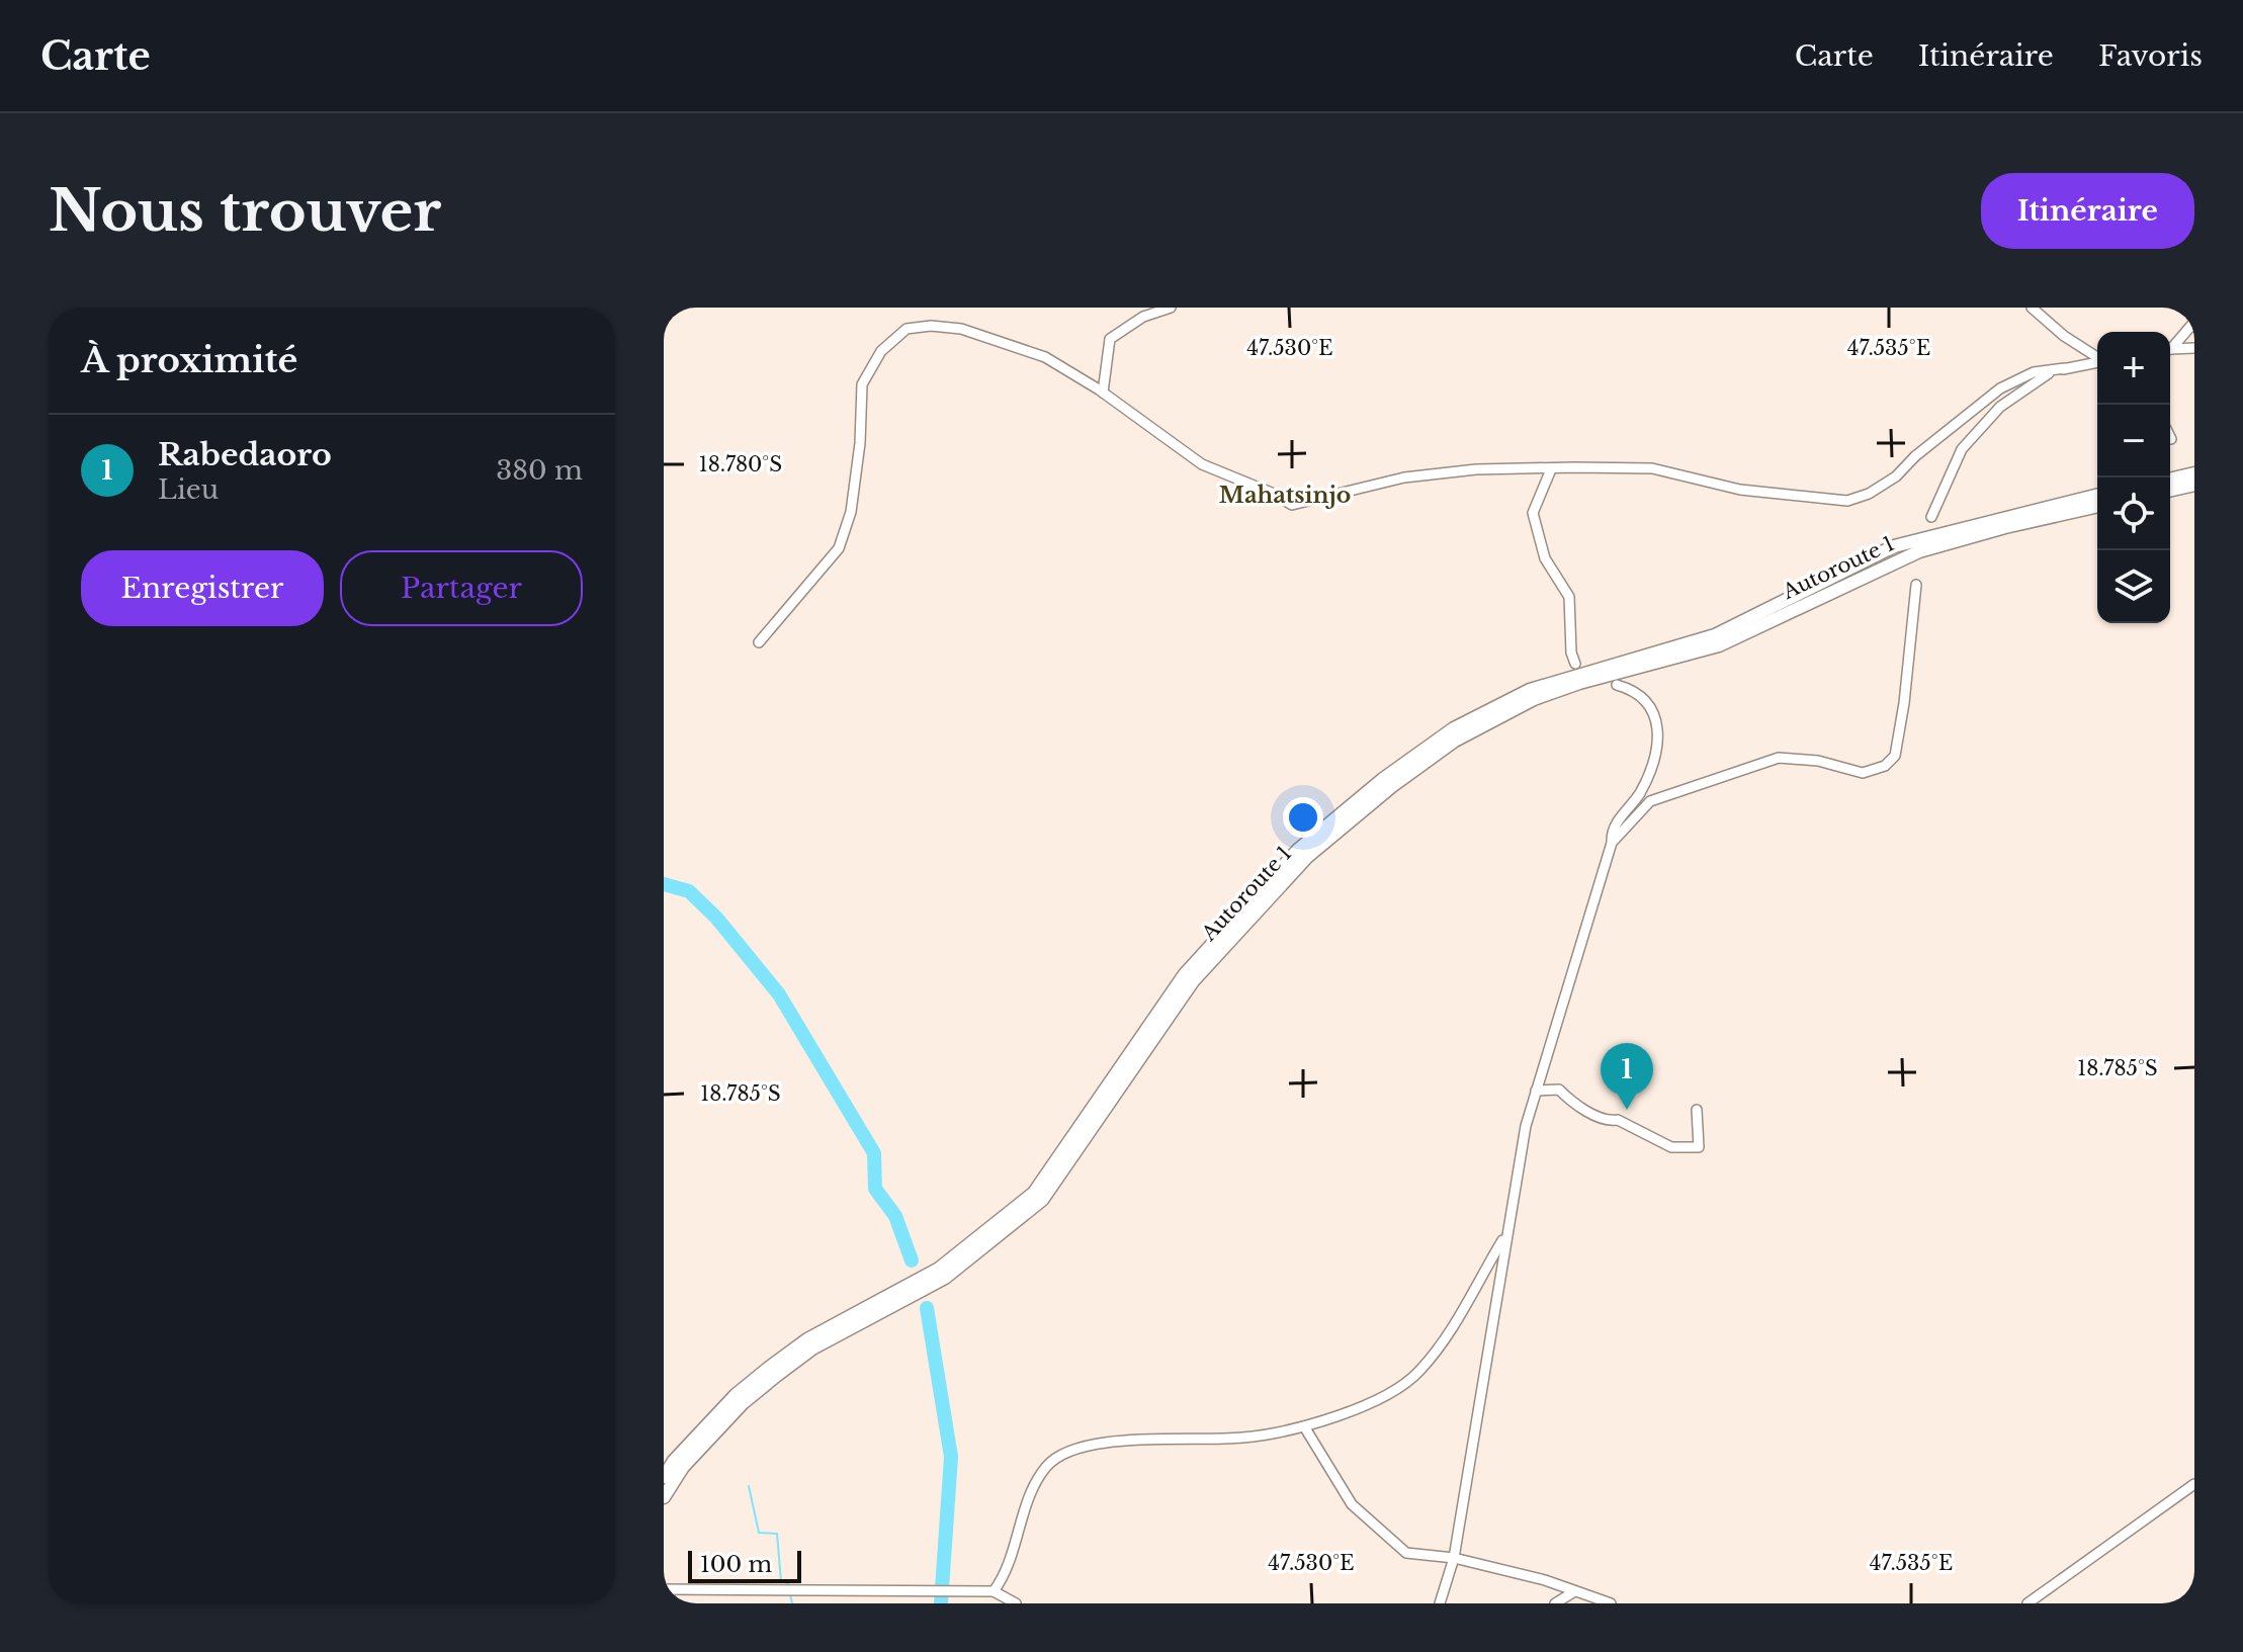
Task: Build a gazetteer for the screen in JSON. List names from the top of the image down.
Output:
{
  "streets": {
    "main road": ["Autoroute 1"]
  },
  "districts": ["Mahatsinjo"],
  "scale_bar": "100 m",
  "page": {
    "header": "Carte",
    "nav": ["Carte", "Itinéraire", "Favoris"],
    "buttons": [
      "Itinéraire",
      ["Enregistrer", "Partager"]
    ],
    "title": "Nous trouver",
    "heading": "À proximité",
    "map_buttons": ["+", "−"],
    "list": [
      {
        "mark": "1",
        "name": "Rabedaoro",
        "note": "Lieu",
        "value": "380 m"
      }
    ],
    "pins": "1",
    "scale": "100 m"
  },
  "coordinates": [
    "47.530°E",
    "47.535°E",
    "18.780°S",
    "18.785°S"
  ]
}
